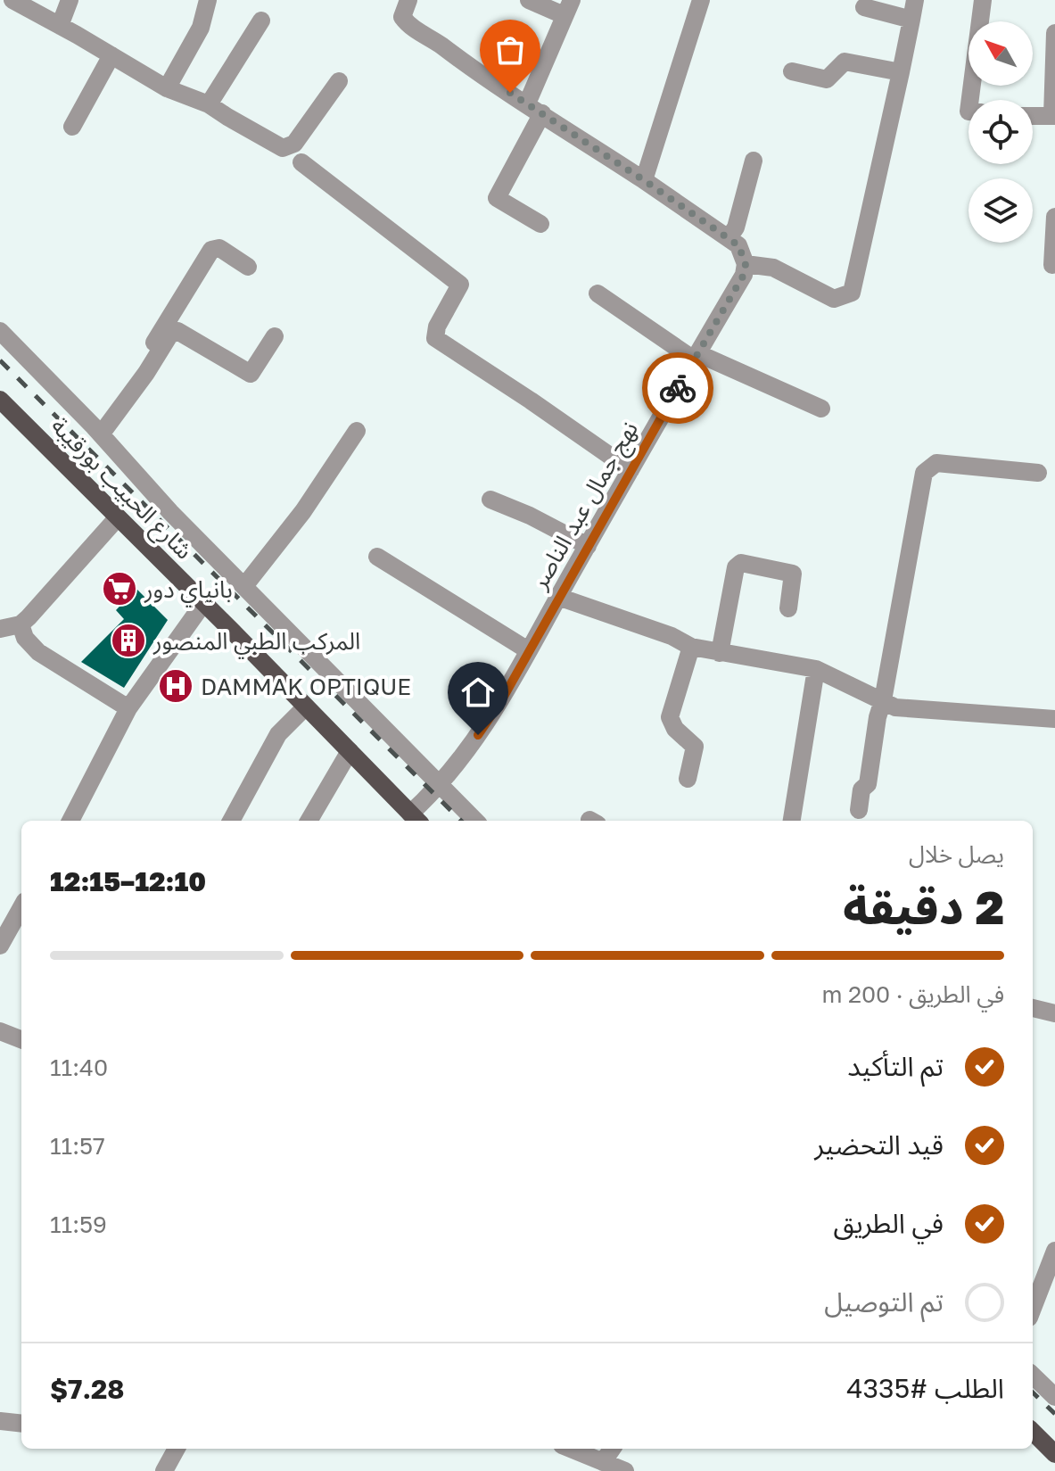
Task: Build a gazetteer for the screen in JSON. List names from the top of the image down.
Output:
{
  "streets": {
    "main road": ["شارع الحبيب بورقيبة"],
    "street": ["نهج جمال عبد الناصر"]
  },
  "crossings": [
    ["شارع الحبيب بورقيبة", "نهج جمال عبد الناصر"]
  ],
  "places": {
    "supermarket": ["بانياي دور"],
    "building": ["المركب الطبي المنصور"],
    "hospital": ["DAMMAK OPTIQUE"]
  },
  "north": "top left",
  "page": {
    "heading": ["2 دقيقة", "يصل خلال", "12:10–12:15"],
    "panel": ["الطلب #4335", "$7.28"],
    "bar": "في الطريق · 200 m",
    "list": [
      ["تم التأكيد", "11:40"],
      ["قيد التحضير", "11:57"],
      ["في الطريق", "11:59"],
      "تم التوصيل"
    ]
  }
}
